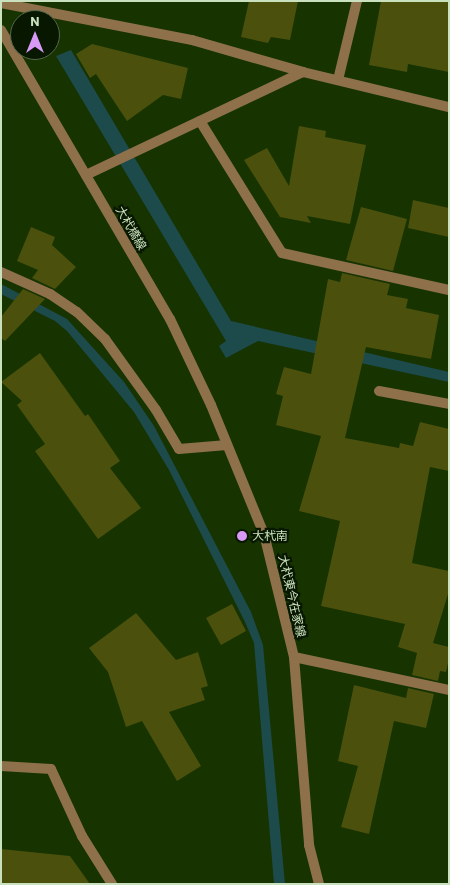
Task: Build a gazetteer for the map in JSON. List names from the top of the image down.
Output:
{
  "streets": {
    "street": ["大杙橋線", "大杙東今在家線"]
  },
  "crossings": [
    ["大杙橋線", "大杙東今在家線"]
  ],
  "places": ["大杙南"],
  "north": "top"
}
